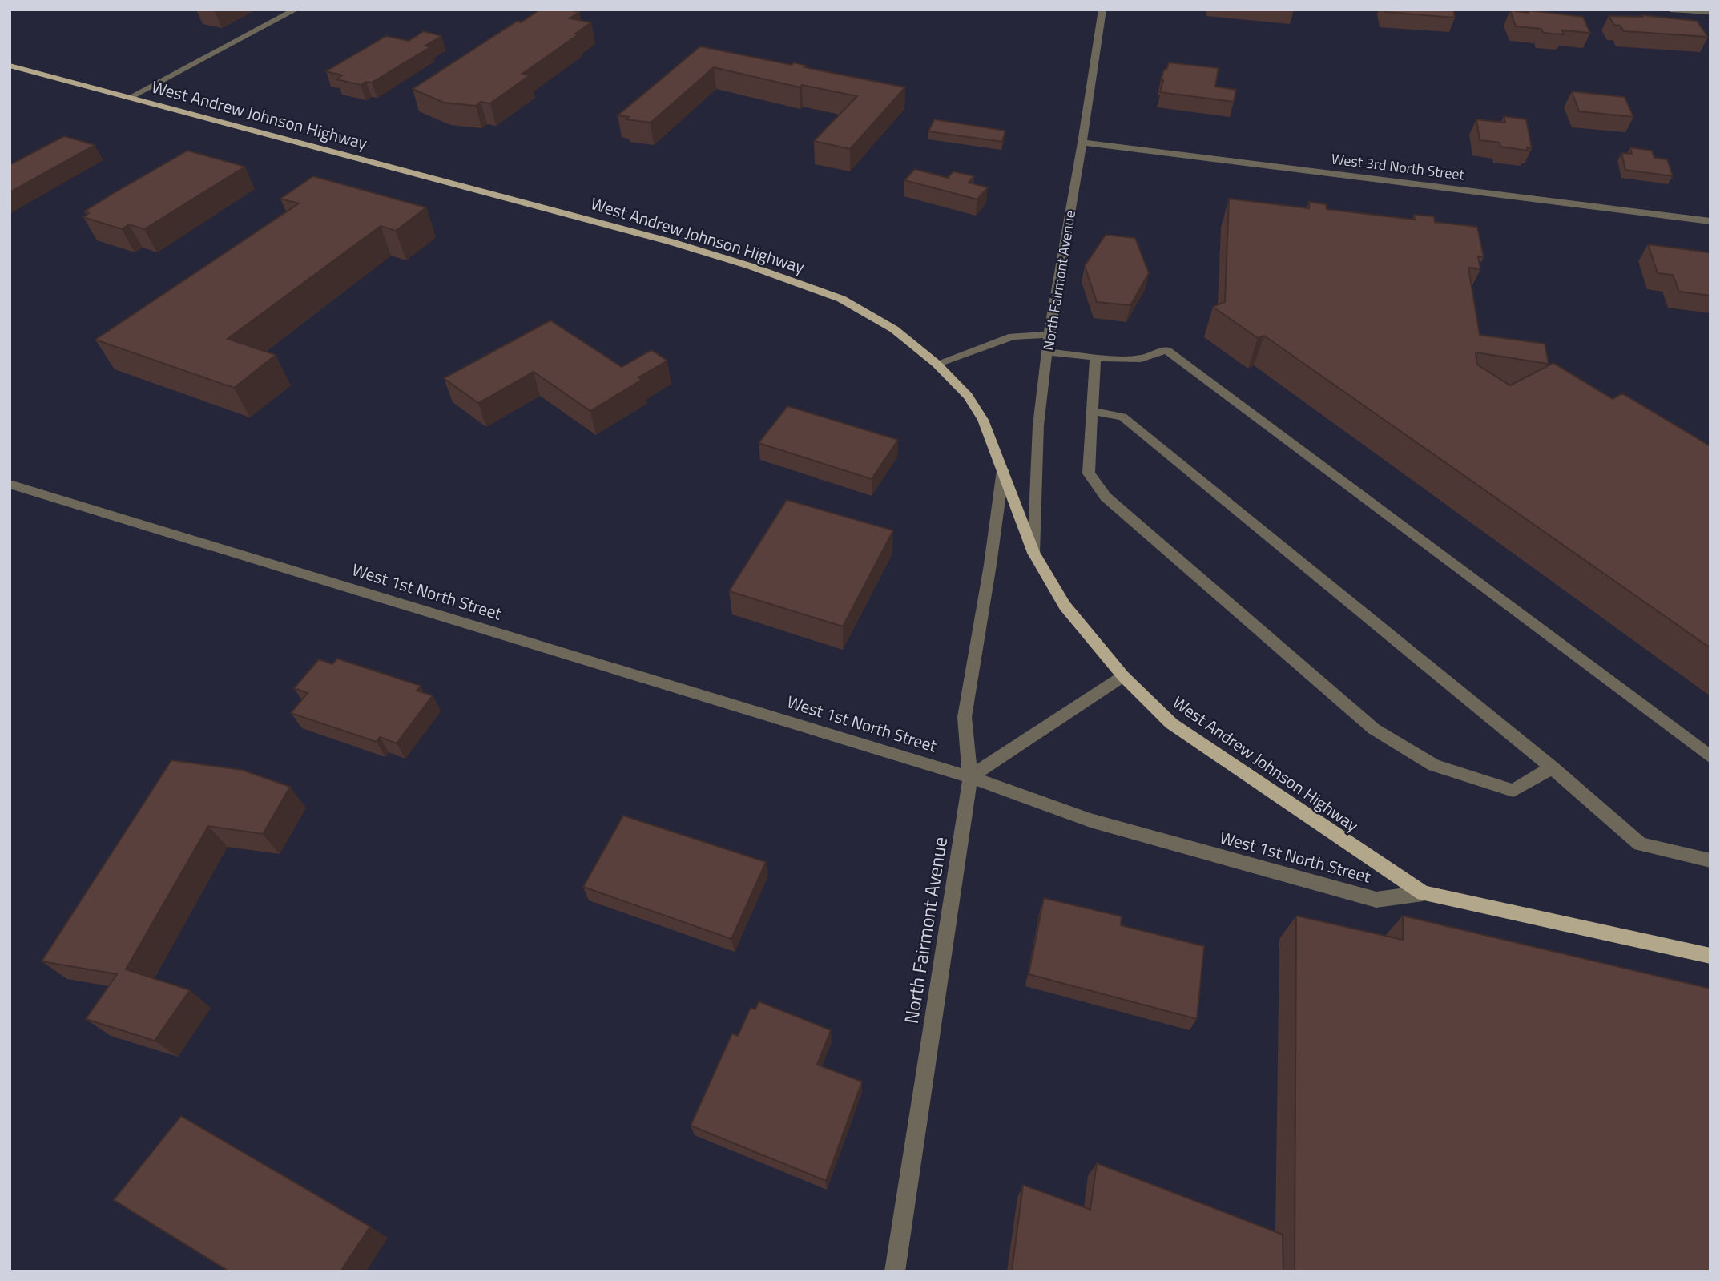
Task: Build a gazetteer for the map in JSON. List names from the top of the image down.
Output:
{
  "streets": {
    "main road": ["West Andrew Johnson Highway", "West 1st North Street"],
    "street": ["West 3rd North Street", "North Fairmont Avenue"]
  },
  "crossings": [
    ["West Andrew Johnson Highway", "North Fairmont Avenue"],
    ["West Andrew Johnson Highway", "West 1st North Street"],
    ["West 3rd North Street", "North Fairmont Avenue"],
    ["North Fairmont Avenue", "West 1st North Street"]
  ]
}
